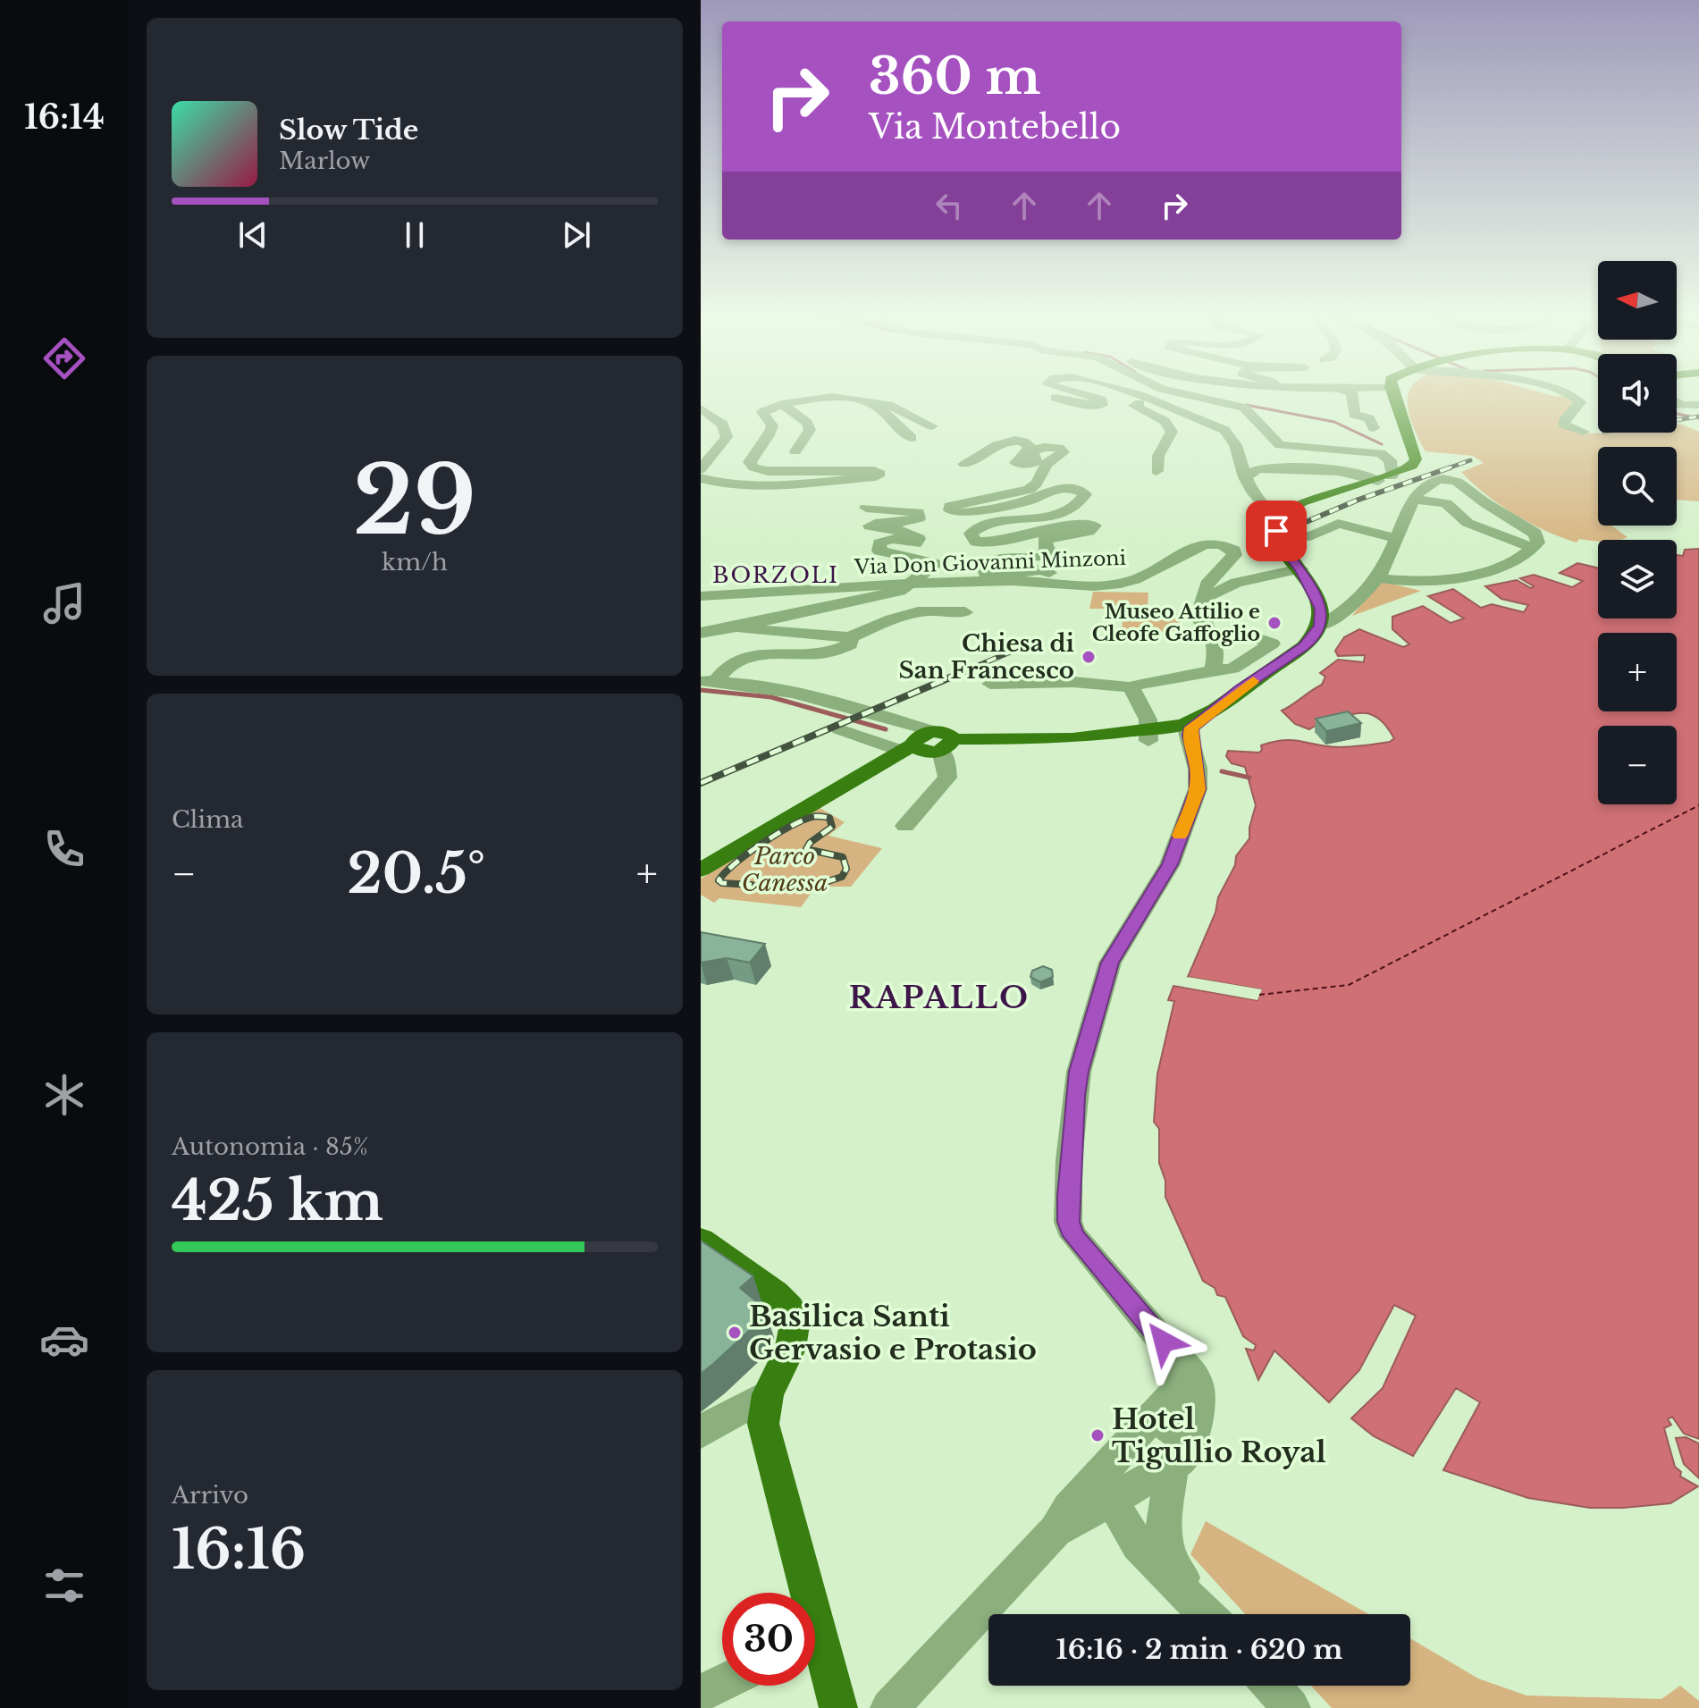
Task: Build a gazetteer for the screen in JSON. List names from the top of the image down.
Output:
{
  "streets": {
    "street": ["Via Don Giovanni Minzoni"]
  },
  "districts": ["BORZOLI", "RAPALLO"],
  "parks": ["Parco Canessa"],
  "places": [
    "Museo Attilio e Cleofe Gaffoglio",
    "Chiesa di San Francesco",
    "Basilica Santi Gervasio e Protasio",
    "Hotel Tigullio Royal"
  ],
  "north": "left",
  "page": {
    "tabs": "16:14",
    "turn": ["360 m", "Via Montebello"],
    "song": ["Slow Tide", "Marlow"],
    "map_buttons": ["+", "−"],
    "tile": [
      ["29", "km/h"],
      "Clima",
      ["Autonomia · 85%", "425 km"],
      ["Arrivo", "16:16"]
    ],
    "heat": ["−", "20.5°", "+"],
    "limit": "30",
    "trip": "16:16 · 2 min · 620 m"
  }
}
